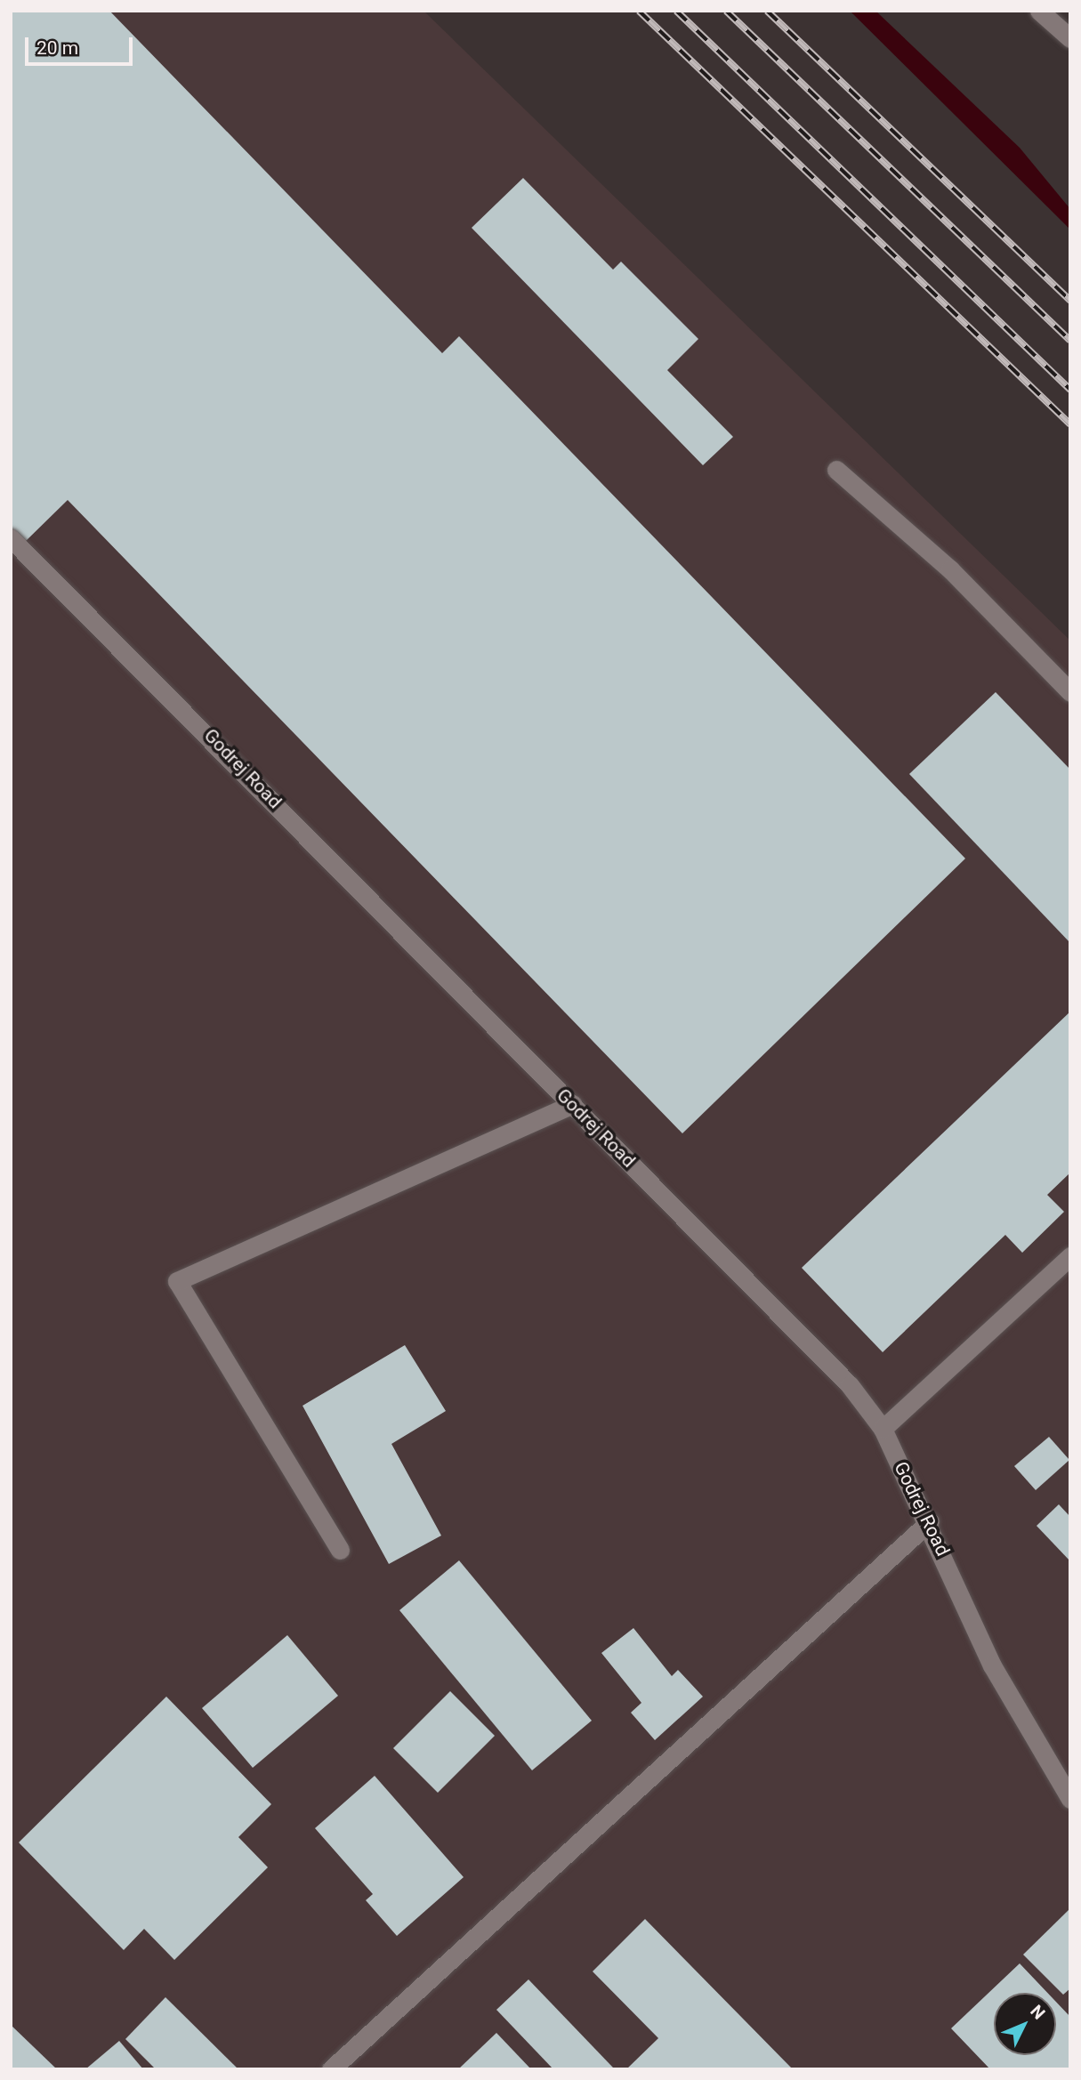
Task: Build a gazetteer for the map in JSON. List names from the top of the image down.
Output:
{
  "streets": {
    "street": ["Godrej Road"]
  },
  "scale_bar": "20 m",
  "north": "top right"
}
